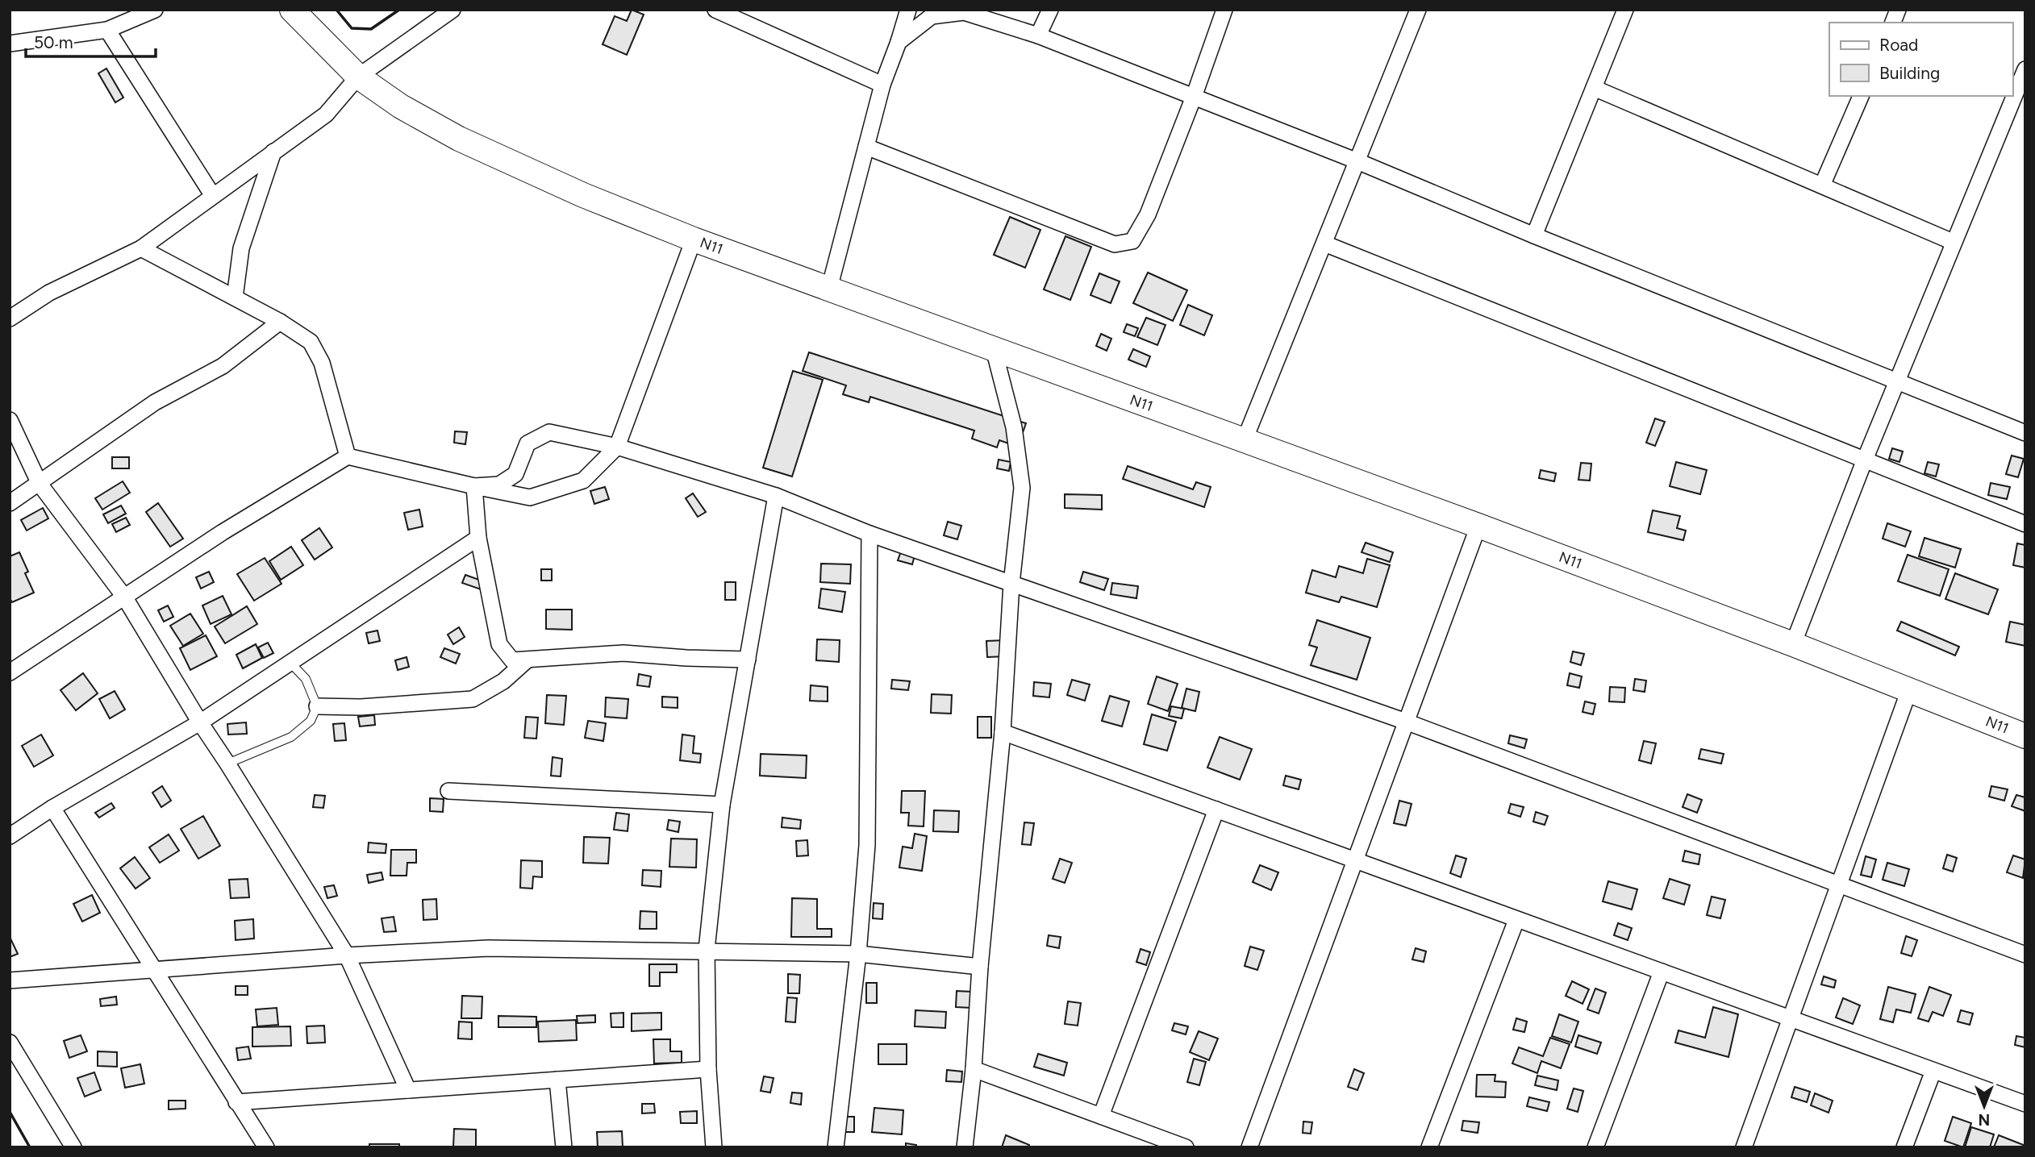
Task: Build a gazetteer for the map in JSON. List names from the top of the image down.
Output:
{
  "streets": {
    "main road": ["N11"]
  },
  "legend": ["Road", "Building"],
  "scale_bar": "50 m",
  "north": "bottom"
}
